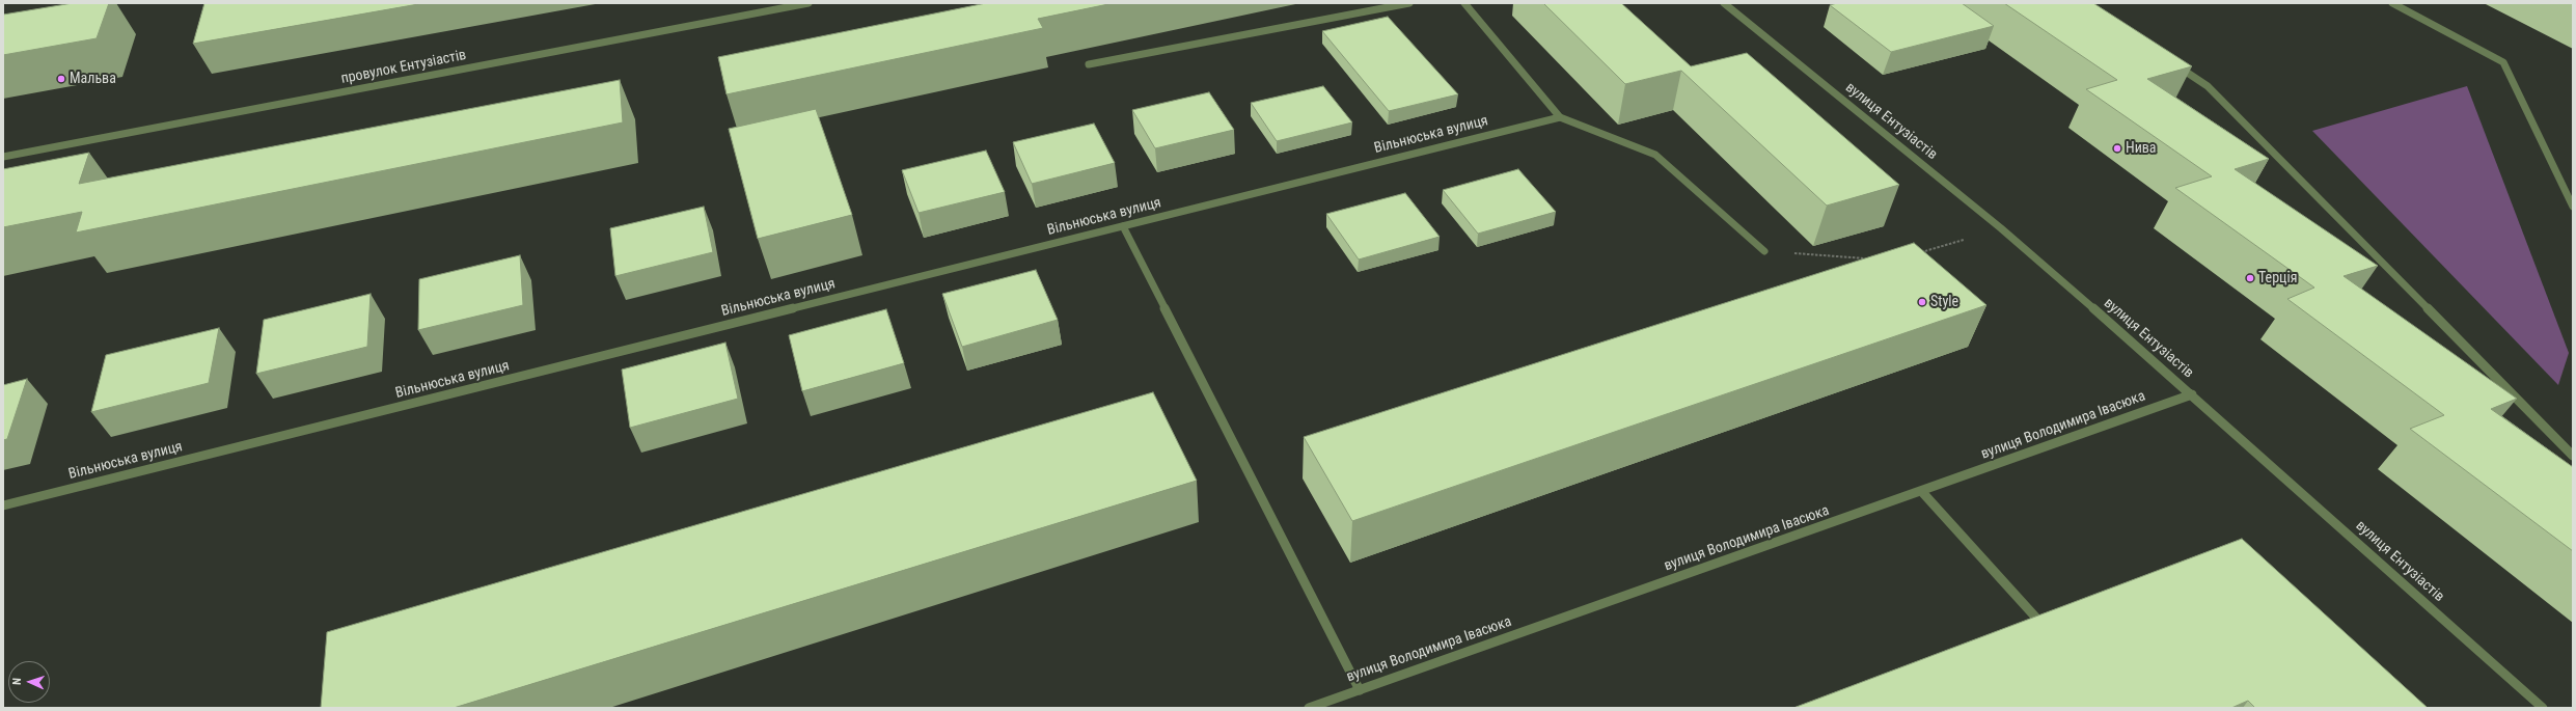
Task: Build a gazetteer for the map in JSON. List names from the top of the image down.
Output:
{
  "streets": {
    "street": [
      "провулок Ентузіастів",
      "вулиця Ентузіастів",
      "Вільнюська вулиця",
      "вулиця Володимира Івасюка"
    ]
  },
  "crossings": [
    ["вулиця Ентузіастів", "вулиця Володимира Івасюка"]
  ],
  "places": [
    "Мальва",
    "Нива",
    "Терція",
    "Style"
  ],
  "north": "left"
}
